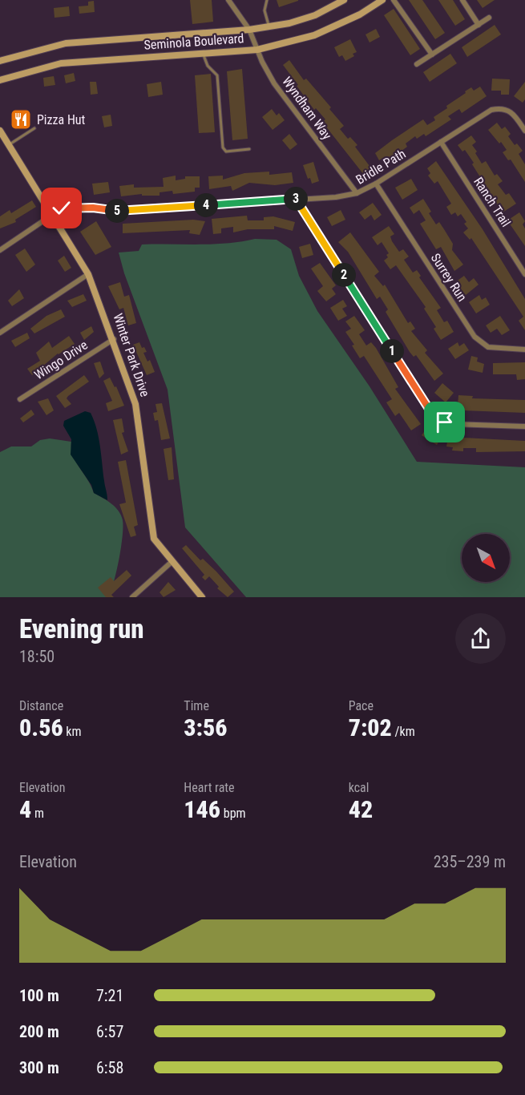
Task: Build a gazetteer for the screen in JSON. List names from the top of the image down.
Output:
{
  "streets": {
    "main road": ["Seminola Boulevard", "Winter Park Drive"],
    "street": [
      "Wyndham Way",
      "Bridle Path",
      "Ranch Trail",
      "Surrey Run",
      "Wingo Drive"
    ]
  },
  "crossings": [
    ["Seminola Boulevard", "Wyndham Way"],
    ["Wyndham Way", "Bridle Path"],
    ["Bridle Path", "Ranch Trail"],
    ["Bridle Path", "Surrey Run"],
    ["Bridle Path", "Winter Park Drive"],
    ["Winter Park Drive", "Wingo Drive"]
  ],
  "places": {
    "restaurant": ["Pizza Hut"]
  },
  "north": "bottom right",
  "page": {
    "pins": [
      "3",
      "4",
      "5",
      "2",
      "1"
    ],
    "heading": ["Evening run", "18:50"],
    "stats": [
      ["Distance", "0.56 km"],
      ["Time", "3:56"],
      ["Pace", "7:02 /km"],
      ["Elevation", "4 m"],
      ["Heart rate", "146 bpm"],
      ["kcal", "42"]
    ],
    "chart": ["Elevation", "235–239 m"],
    "list": [
      {
        "name": "100 m",
        "note": "7:21"
      },
      {
        "name": "200 m",
        "note": "6:57"
      },
      {
        "name": "300 m",
        "note": "6:58"
      }
    ]
  }
}
